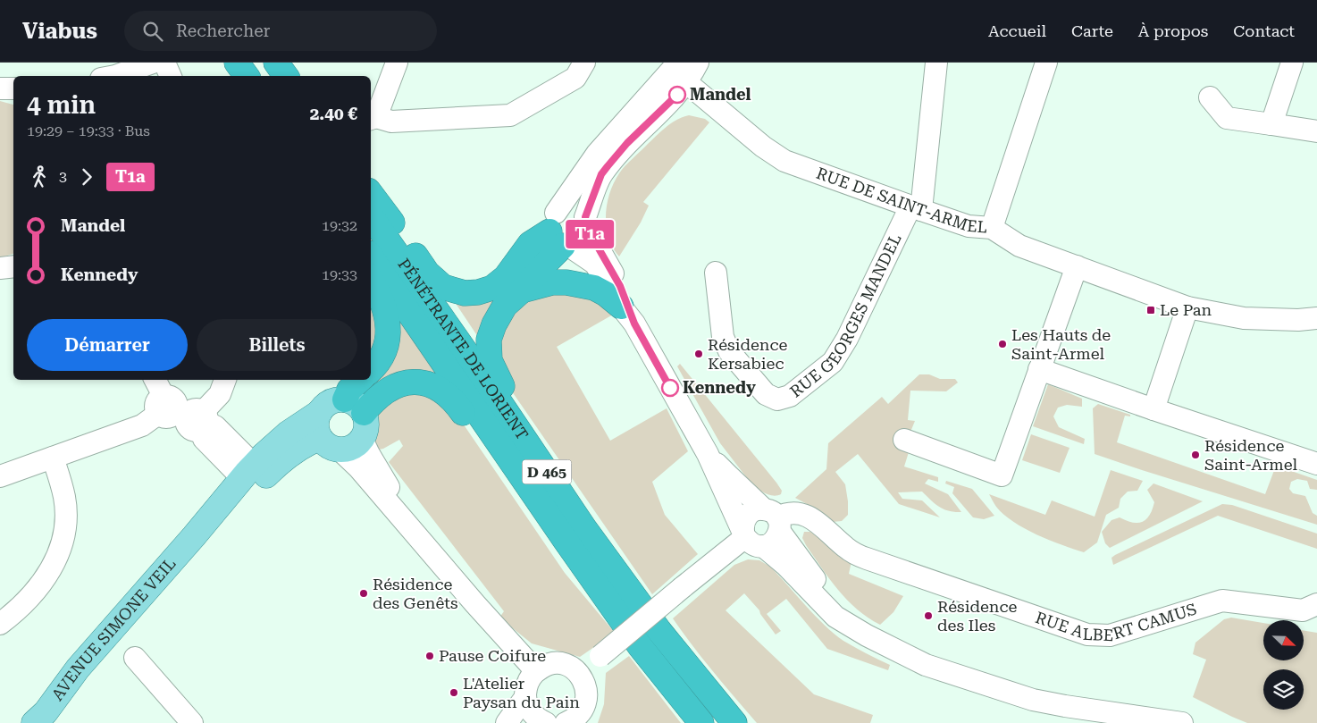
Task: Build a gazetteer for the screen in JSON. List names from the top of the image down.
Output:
{
  "streets": {
    "highway": ["PÉNÉTRANTE DE LORIENT", "D 465"],
    "main road": ["AVENUE SIMONE VEIL"],
    "street": ["RUE DE SAINT-ARMEL", "RUE GEORGES MANDEL", "RUE ALBERT CAMUS"]
  },
  "crossings": [
    ["RUE DE SAINT-ARMEL", "RUE GEORGES MANDEL"]
  ],
  "places": {
    "other": [
      "Mandel",
      "Les Hauts de Saint-Armel",
      "Résidence Kersabiec",
      "Kennedy",
      "Résidence Saint-Armel",
      "Résidence des Genêts",
      "Résidence des Iles",
      "Pause Coifure",
      "L'Atelier Paysan du Pain"
    ],
    "transit": ["Le Pan"]
  },
  "lines": ["bus line T1a"],
  "north": "bottom right",
  "page": {
    "header": "Viabus",
    "search": "Rechercher",
    "nav": [
      "Accueil",
      "Carte",
      "À propos",
      "Contact"
    ],
    "on_map": "T1a",
    "heading": ["4 min", "19:29 – 19:33 · Bus", "2.40 €"],
    "legs": ["3", "T1a"],
    "list": [
      {
        "name": "Mandel",
        "value": "19:32"
      },
      {
        "name": "Kennedy",
        "value": "19:33"
      }
    ],
    "buttons": ["Démarrer", "Billets"]
  }
}
